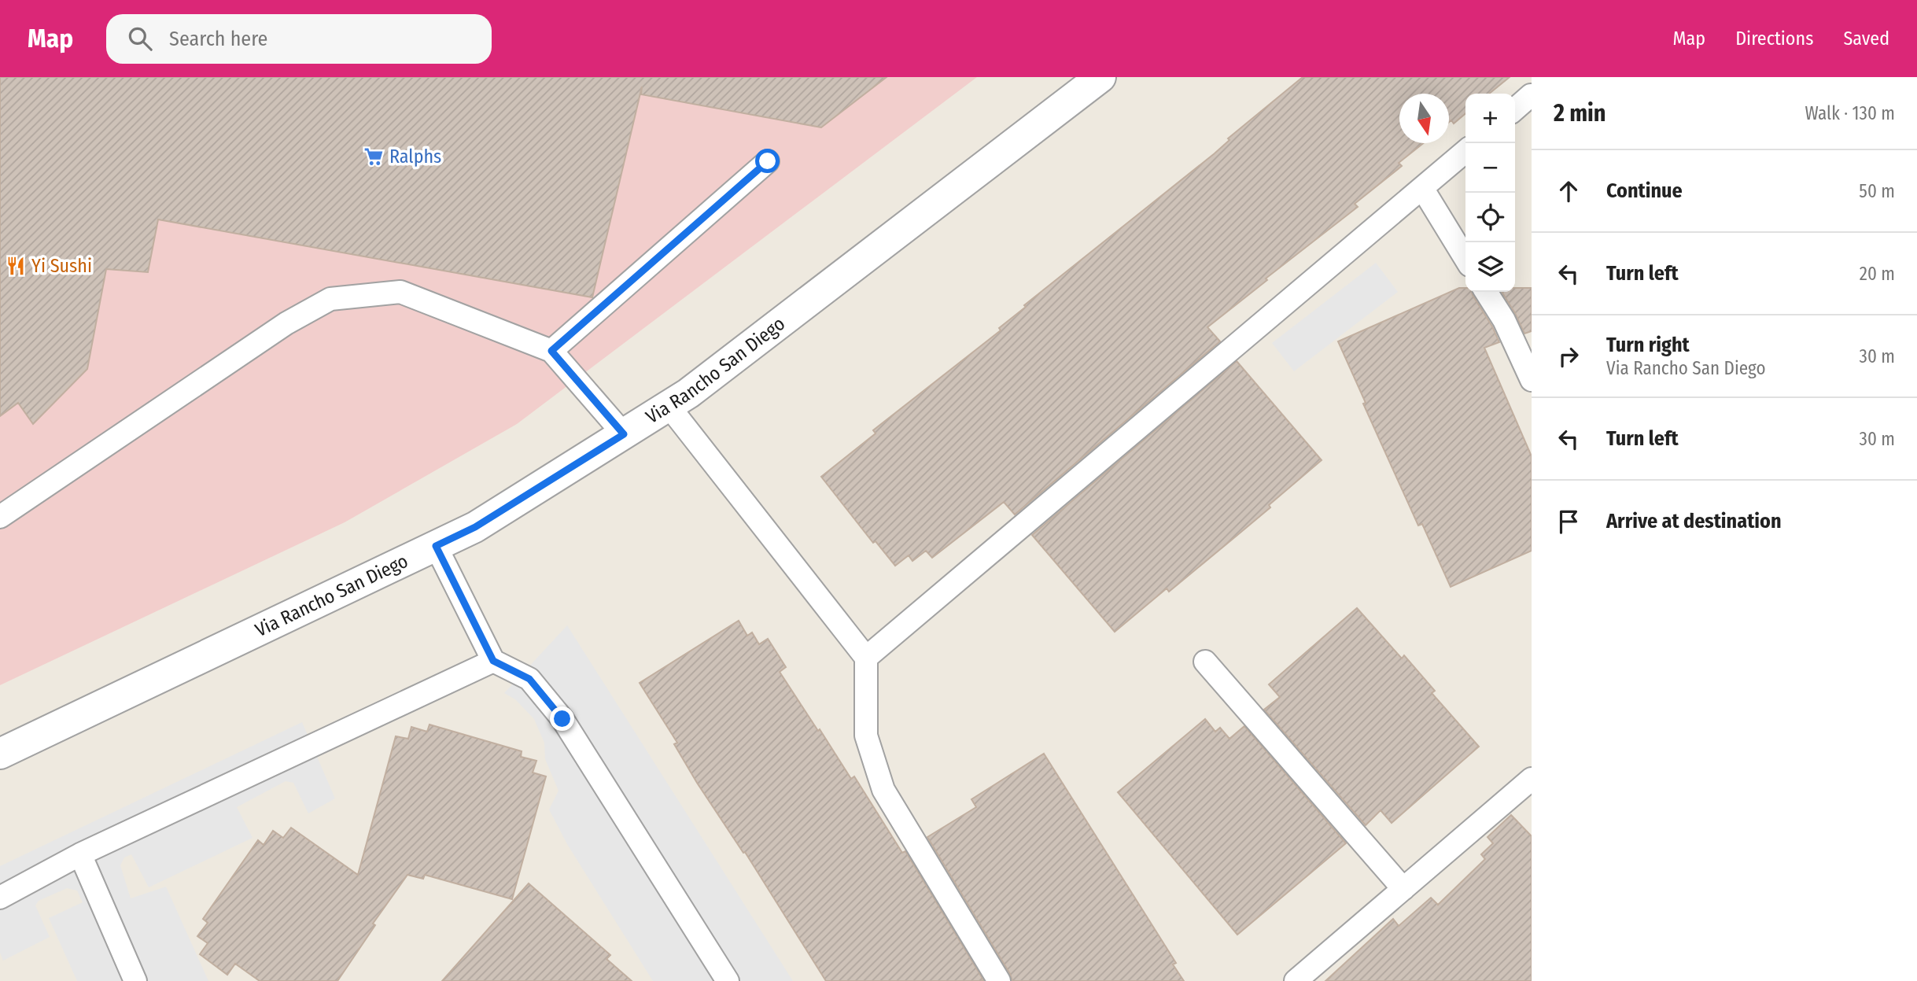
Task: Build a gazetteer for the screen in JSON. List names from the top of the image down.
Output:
{
  "streets": {
    "street": ["Via Rancho San Diego"]
  },
  "places": {
    "supermarket": ["Ralphs"],
    "restaurant": ["Yi Sushi"]
  },
  "north": "bottom",
  "page": {
    "header": "Map",
    "search": "Search here",
    "nav": ["Map", "Directions", "Saved"],
    "heading": ["2 min", "Walk · 130 m"],
    "map_buttons": ["+", "−"],
    "list": [
      ["Continue", "50 m"],
      ["Turn left", "20 m"],
      ["Turn right", "Via Rancho San Diego", "30 m"],
      ["Turn left", "30 m"],
      "Arrive at destination"
    ]
  }
}
